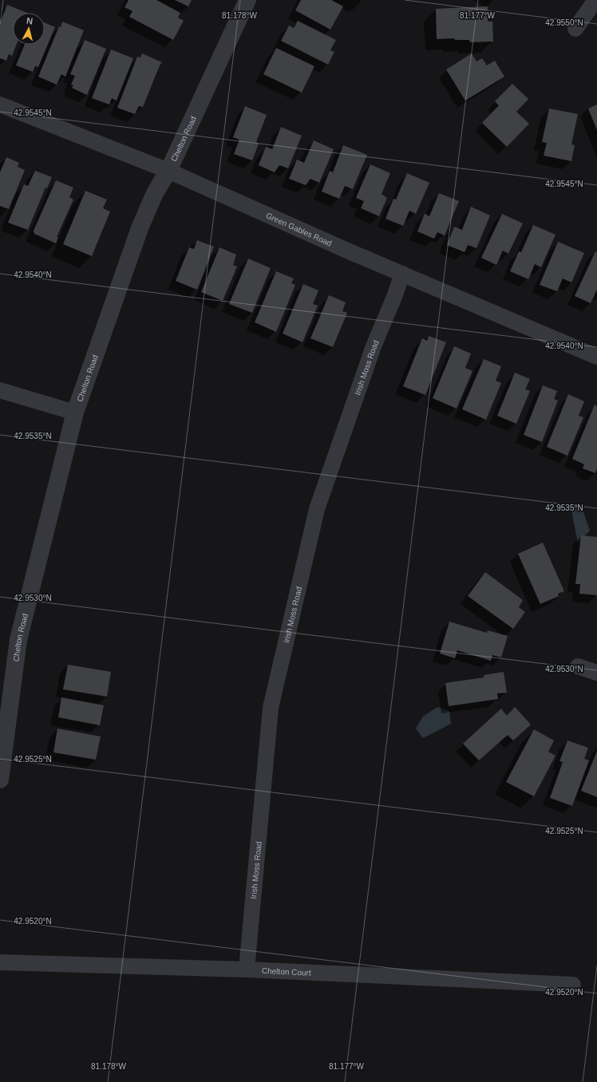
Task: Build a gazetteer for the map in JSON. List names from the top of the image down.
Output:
{
  "streets": {
    "street": [
      "Chelton Road",
      "Green Gables Road",
      "Irish Moss Road",
      "Chelton Court"
    ]
  },
  "crossings": [
    ["Chelton Road", "Green Gables Road"],
    ["Green Gables Road", "Irish Moss Road"],
    ["Irish Moss Road", "Chelton Court"]
  ],
  "north": "top",
  "coordinates": [
    "81.178°W",
    "81.177°W",
    "42.9550°N",
    "42.9545°N",
    "42.9540°N",
    "42.9535°N",
    "42.9530°N",
    "42.9525°N",
    "42.9520°N"
  ]
}
